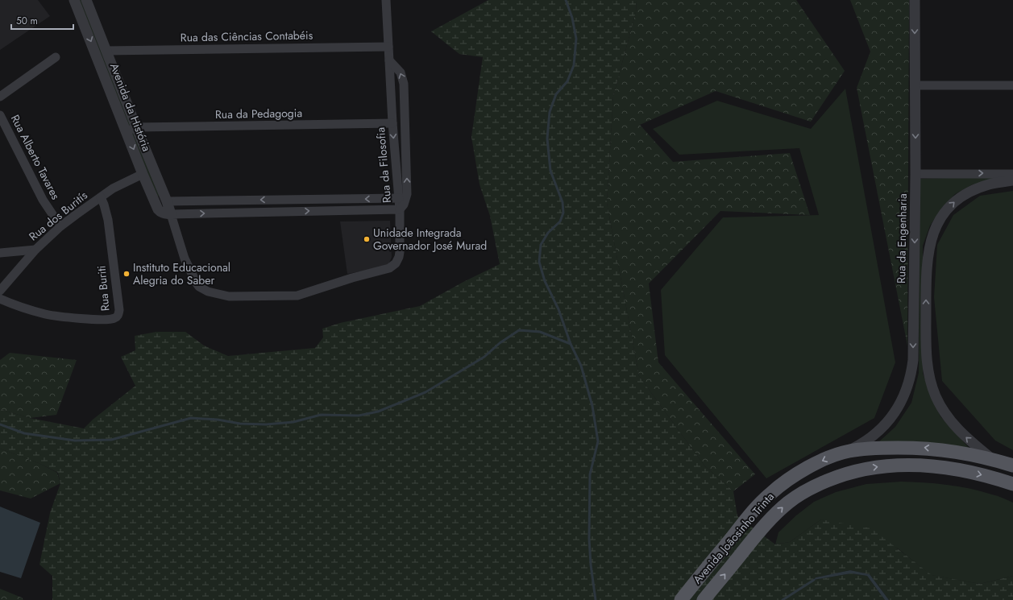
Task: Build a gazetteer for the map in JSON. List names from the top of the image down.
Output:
{
  "streets": {
    "main road": ["Avenida Joãosinho Trinta"],
    "street": [
      "Rua das Ciências Contabéis",
      "Avenida da História",
      "Rua da Pedagogia",
      "Rua Alberto Tavares",
      "Rua da Filosofia",
      "Rua dos Buritís",
      "Rua da Engenharia",
      "Rua Buriti"
    ]
  },
  "crossings": [
    ["Rua das Ciências Contabéis", "Avenida da História"],
    ["Rua das Ciências Contabéis", "Rua da Filosofia"],
    ["Avenida da História", "Rua da Pedagogia"],
    ["Avenida da História", "Rua da Filosofia"],
    ["Avenida da História", "Rua dos Buritís"],
    ["Rua da Pedagogia", "Rua da Filosofia"],
    ["Rua Alberto Tavares", "Rua dos Buritís"],
    ["Rua dos Buritís", "Rua Buriti"],
    ["Rua da Engenharia", "Avenida Joãosinho Trinta"]
  ],
  "one_way": ["Avenida da História", "Rua da Engenharia"],
  "places": ["Unidade Integrada Governador José Murad", "Instituto Educacional Alegria do Saber"],
  "scale_bar": "50 m"
}
